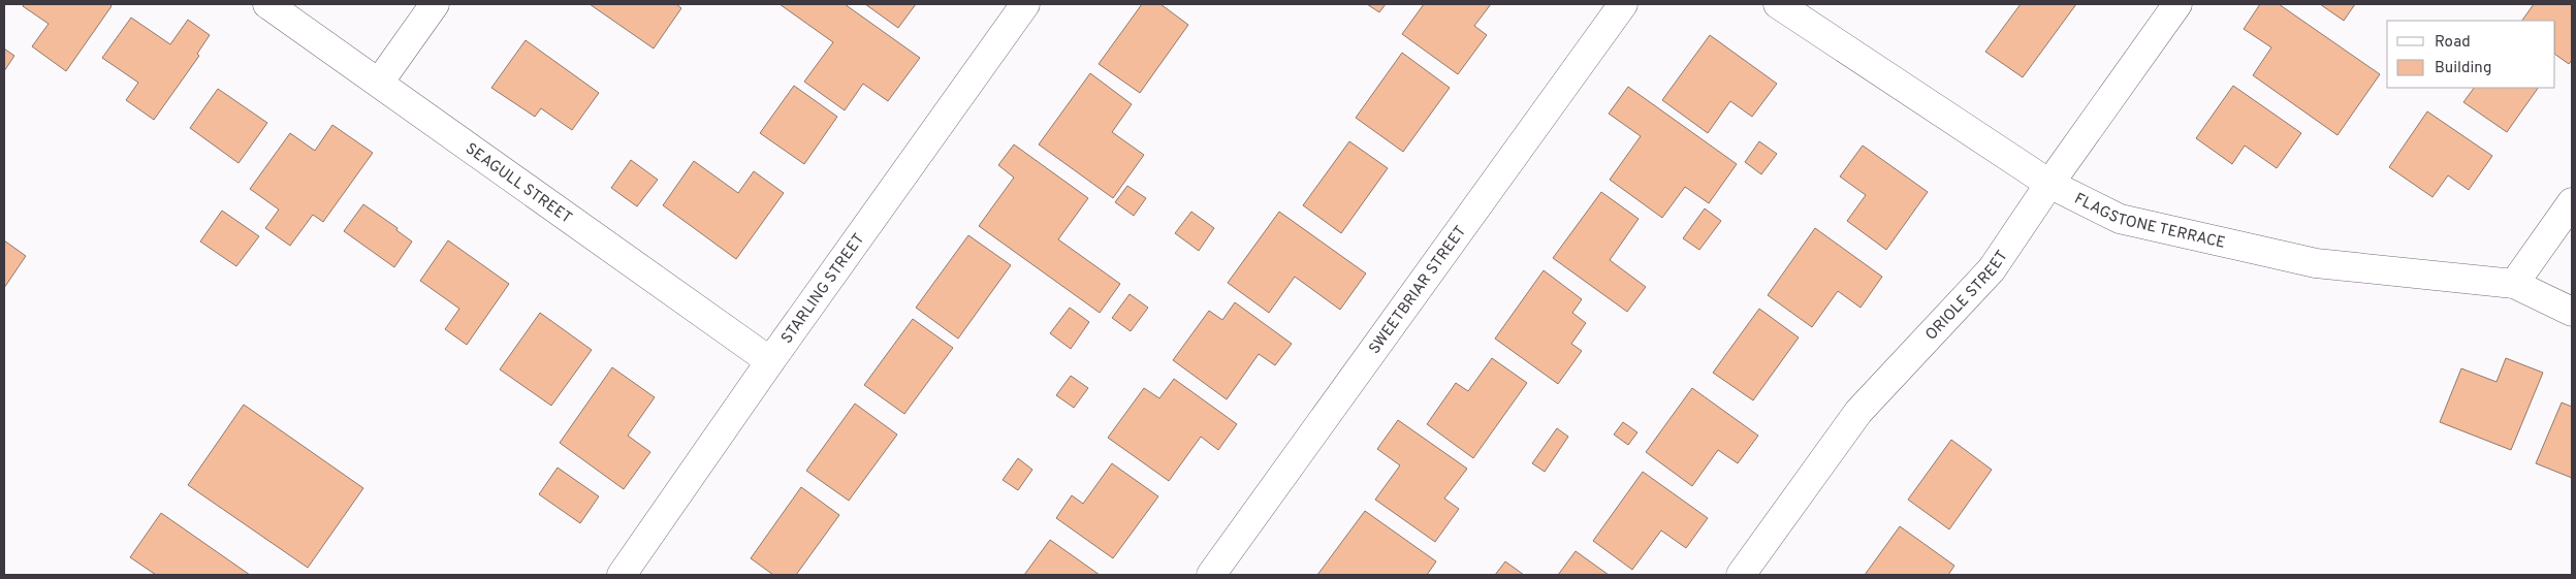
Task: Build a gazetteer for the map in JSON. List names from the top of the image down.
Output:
{
  "streets": {
    "street": [
      "SEAGULL STREET",
      "FLAGSTONE TERRACE",
      "STARLING STREET",
      "SWEETBRIAR STREET",
      "ORIOLE STREET"
    ]
  },
  "crossings": [
    ["SEAGULL STREET", "STARLING STREET"],
    ["FLAGSTONE TERRACE", "ORIOLE STREET"]
  ],
  "legend": ["Road", "Building"]
}
